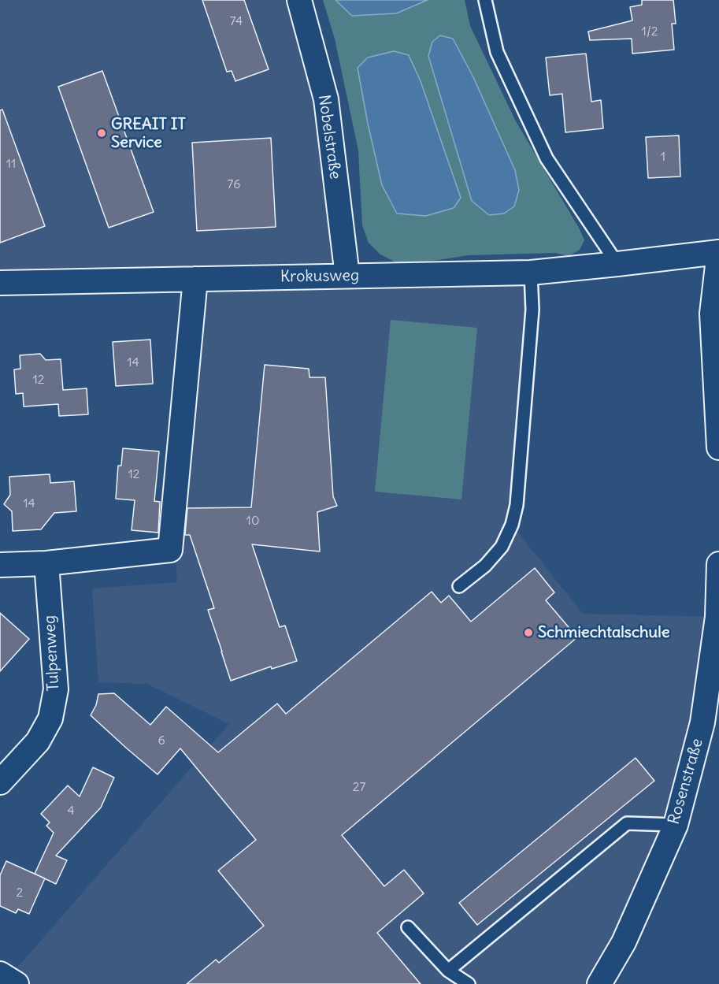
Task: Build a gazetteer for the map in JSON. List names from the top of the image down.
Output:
{
  "streets": {
    "street": [
      "Nobelstraße",
      "Krokusweg",
      "Tulpenweg",
      "Rosenstraße"
    ]
  },
  "crossings": [
    ["Nobelstraße", "Krokusweg"]
  ],
  "places": ["GREAIT IT Service", "Schmiechtalschule"],
  "house_numbers": [
    "74",
    "1/2",
    "1",
    "11",
    "76",
    "14",
    "12",
    "12",
    "14",
    "10",
    "6",
    "27",
    "4",
    "2"
  ]
}
